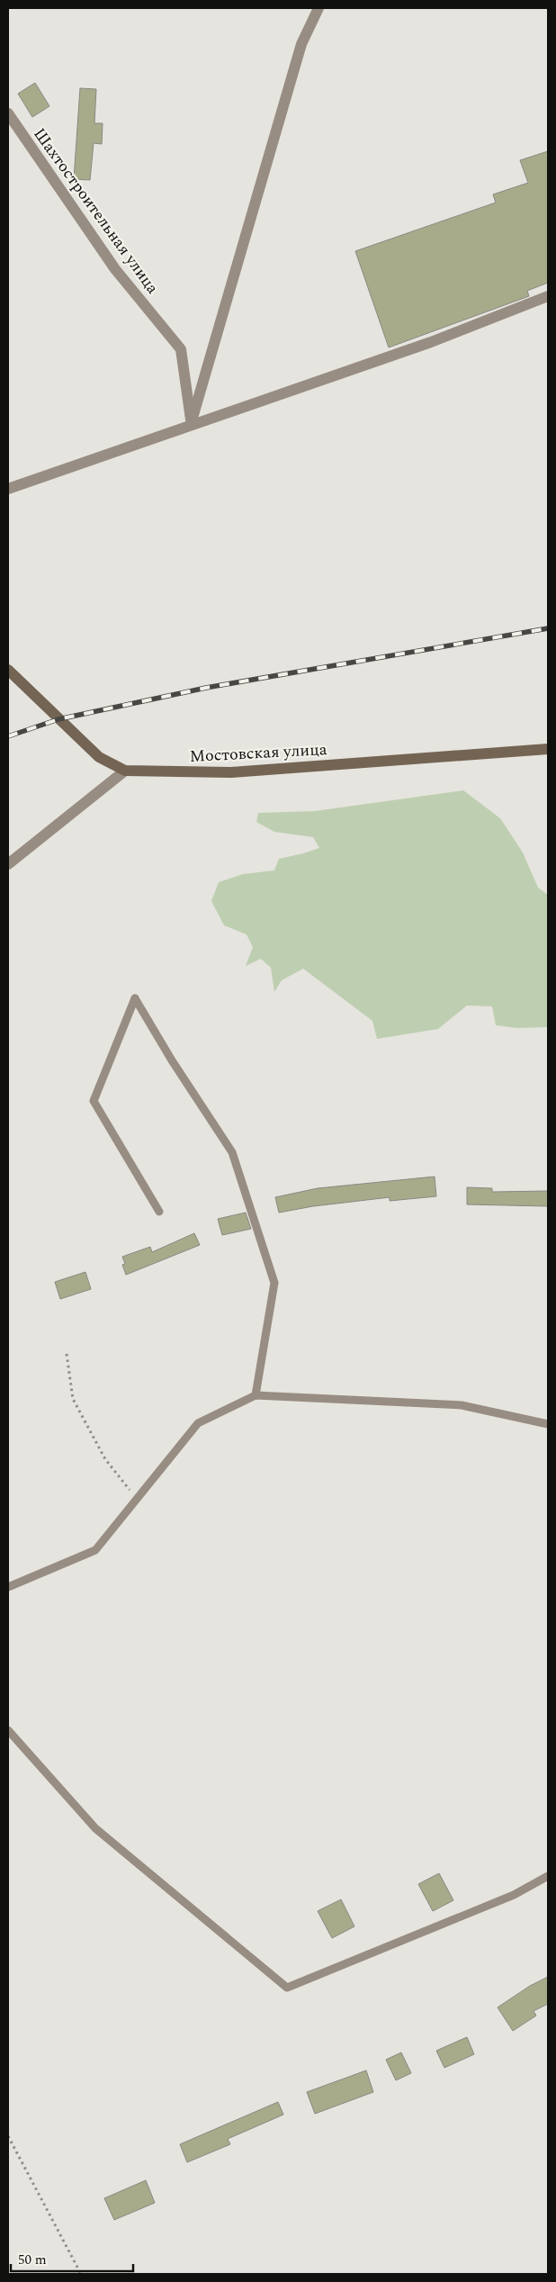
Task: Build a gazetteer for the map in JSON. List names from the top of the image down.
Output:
{
  "streets": {
    "street": ["Шахтостроительная улица", "Мостовская улица"]
  },
  "scale_bar": "50 m"
}
